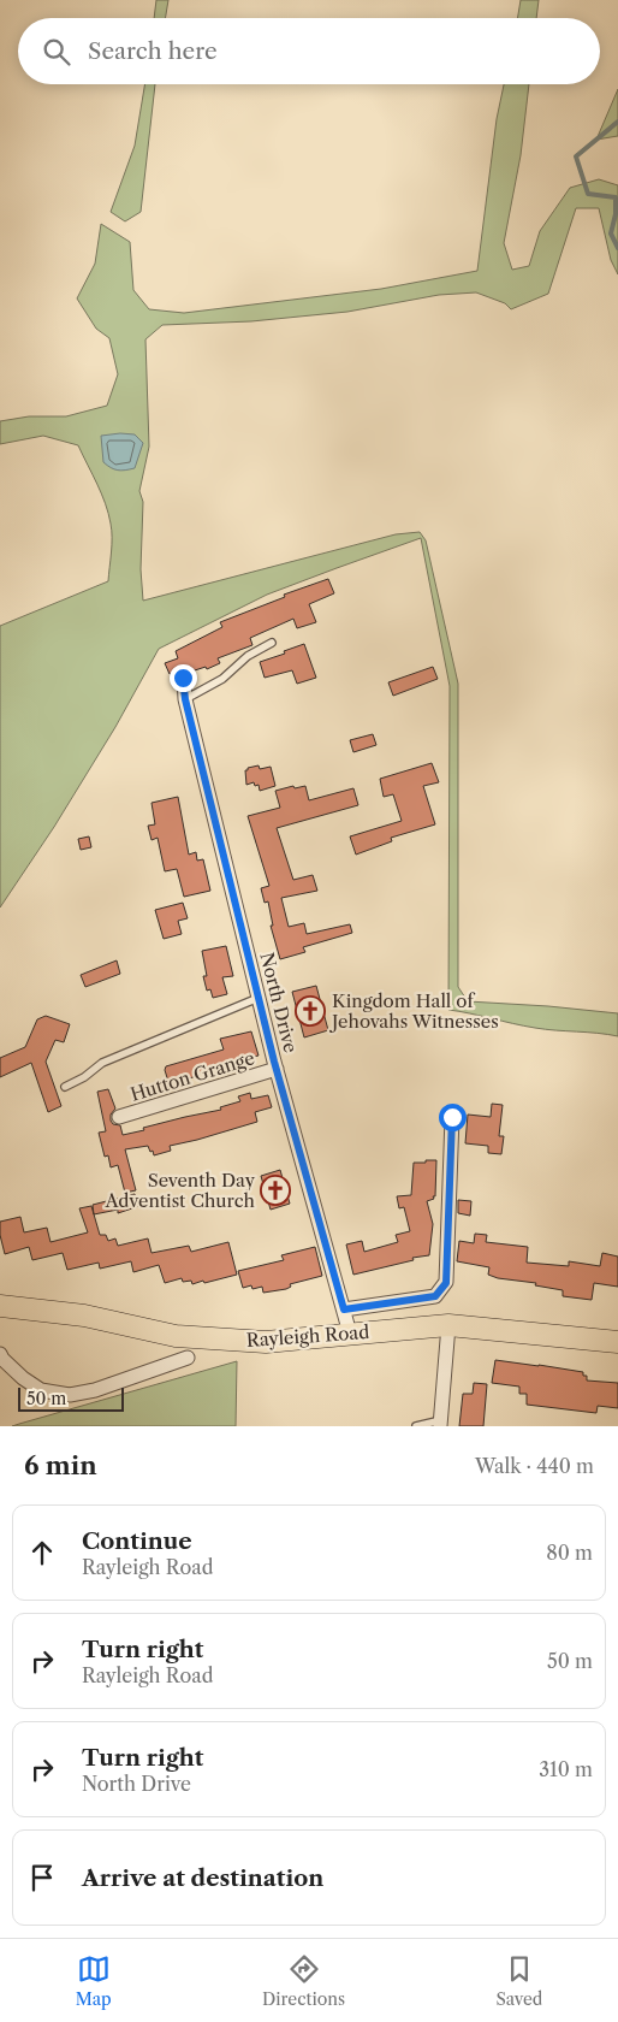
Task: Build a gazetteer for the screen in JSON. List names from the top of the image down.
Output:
{
  "streets": {
    "main road": ["Rayleigh Road"],
    "street": ["North Drive", "Hutton Grange"]
  },
  "crossings": [
    ["North Drive", "Hutton Grange"],
    ["North Drive", "Rayleigh Road"]
  ],
  "places": {
    "church": ["Kingdom Hall of Jehovahs Witnesses", "Seventh Day Adventist Church"]
  },
  "scale_bar": "50 m",
  "page": {
    "search": "Search here",
    "scale": "50 m",
    "heading": ["6 min", "Walk · 440 m"],
    "list": [
      ["Continue", "Rayleigh Road", "80 m"],
      ["Turn right", "Rayleigh Road", "50 m"],
      ["Turn right", "North Drive", "310 m"],
      "Arrive at destination"
    ],
    "nav": ["Map", "Directions", "Saved"]
  }
}
